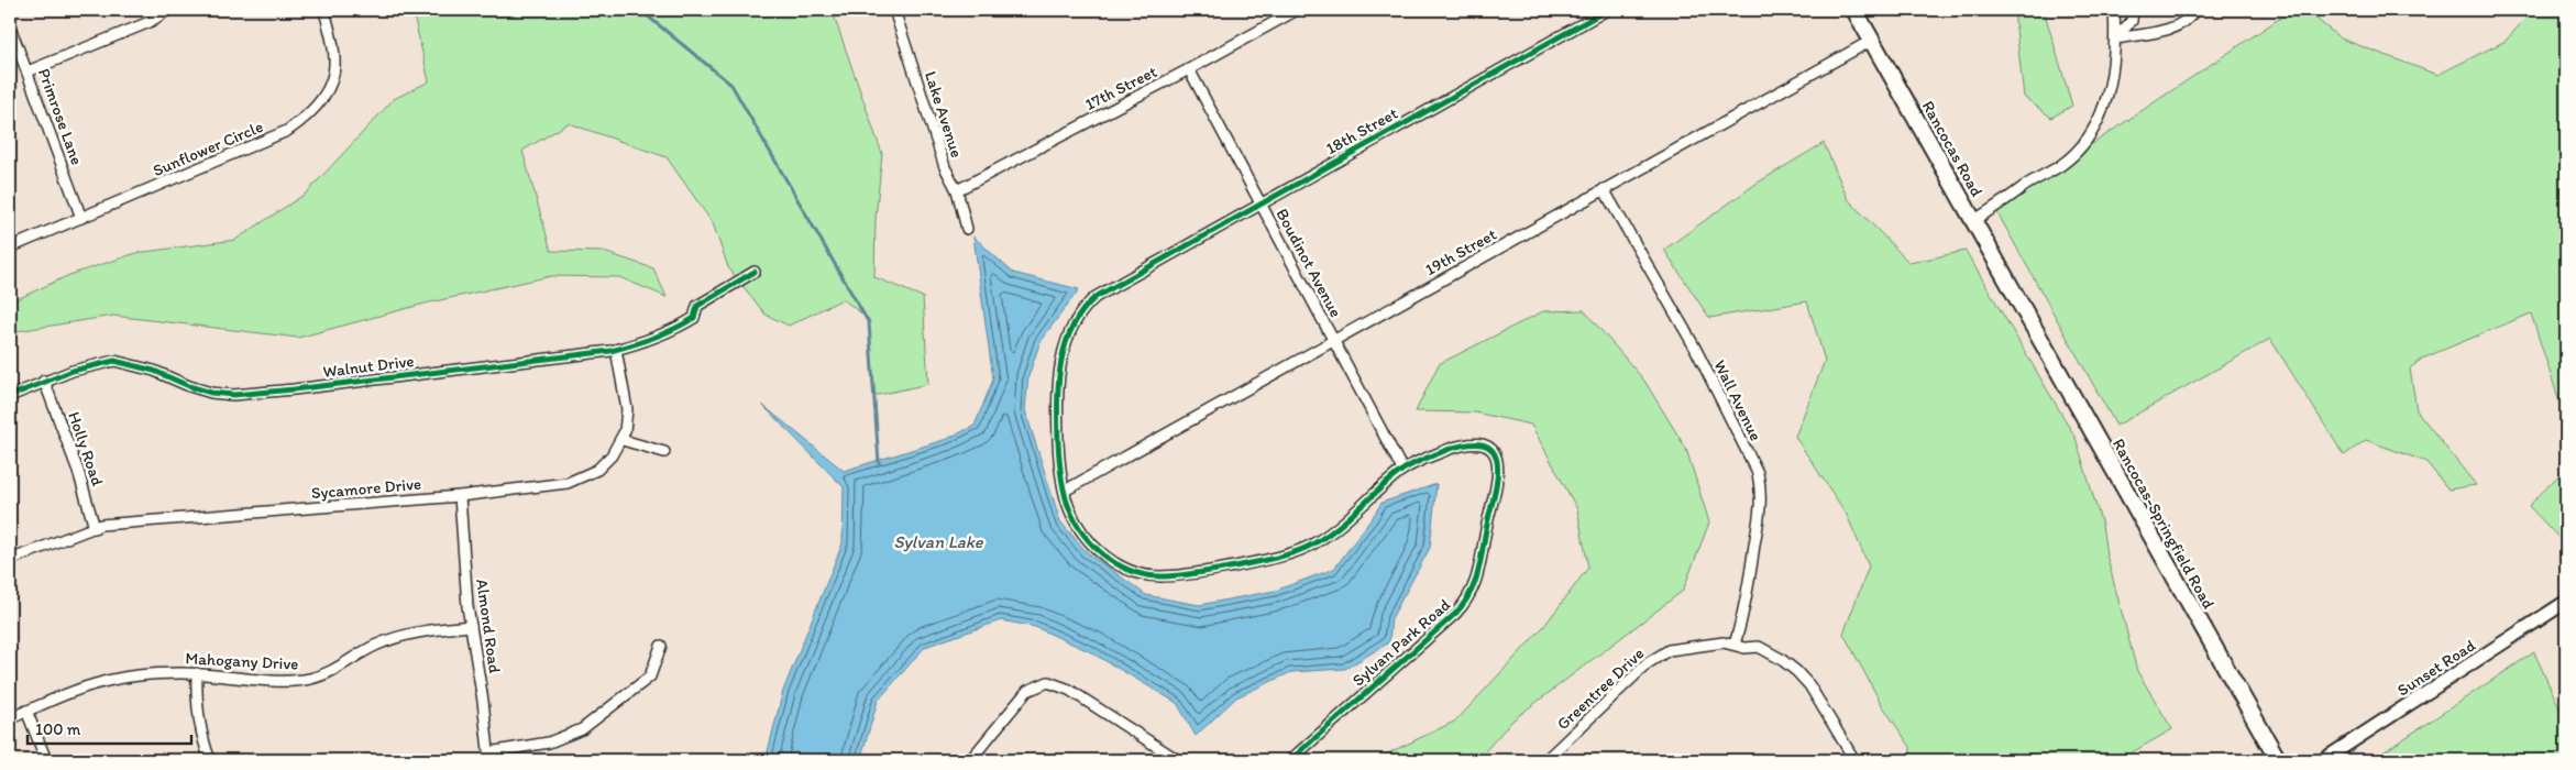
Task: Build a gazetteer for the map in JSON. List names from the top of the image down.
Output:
{
  "streets": {
    "main road": ["Rancocas Road", "Rancocas-Springfield Road"],
    "street": [
      "17th Street",
      "Lake Avenue",
      "Primrose Lane",
      "18th Street",
      "Sunflower Circle",
      "19th Street",
      "Boudinot Avenue",
      "Walnut Drive",
      "Wall Avenue",
      "Holly Road",
      "Sycamore Drive",
      "Almond Road",
      "Sylvan Park Road",
      "Mahogany Drive",
      "Sunset Road",
      "Greentree Drive"
    ]
  },
  "crossings": [
    ["17th Street", "Lake Avenue"],
    ["17th Street", "Boudinot Avenue"],
    ["Primrose Lane", "Sunflower Circle"],
    ["18th Street", "Boudinot Avenue"],
    ["18th Street", "Sylvan Park Road"],
    ["Rancocas Road", "19th Street"],
    ["Rancocas Road", "Rancocas-Springfield Road"],
    ["19th Street", "Boudinot Avenue"],
    ["19th Street", "Wall Avenue"],
    ["19th Street", "Sylvan Park Road"],
    ["Boudinot Avenue", "Sylvan Park Road"],
    ["Walnut Drive", "Holly Road"],
    ["Walnut Drive", "Sycamore Drive"],
    ["Wall Avenue", "Greentree Drive"],
    ["Holly Road", "Sycamore Drive"],
    ["Sycamore Drive", "Almond Road"],
    ["Almond Road", "Mahogany Drive"]
  ],
  "water": ["Sylvan Lake"],
  "scale_bar": "100 m"
}
